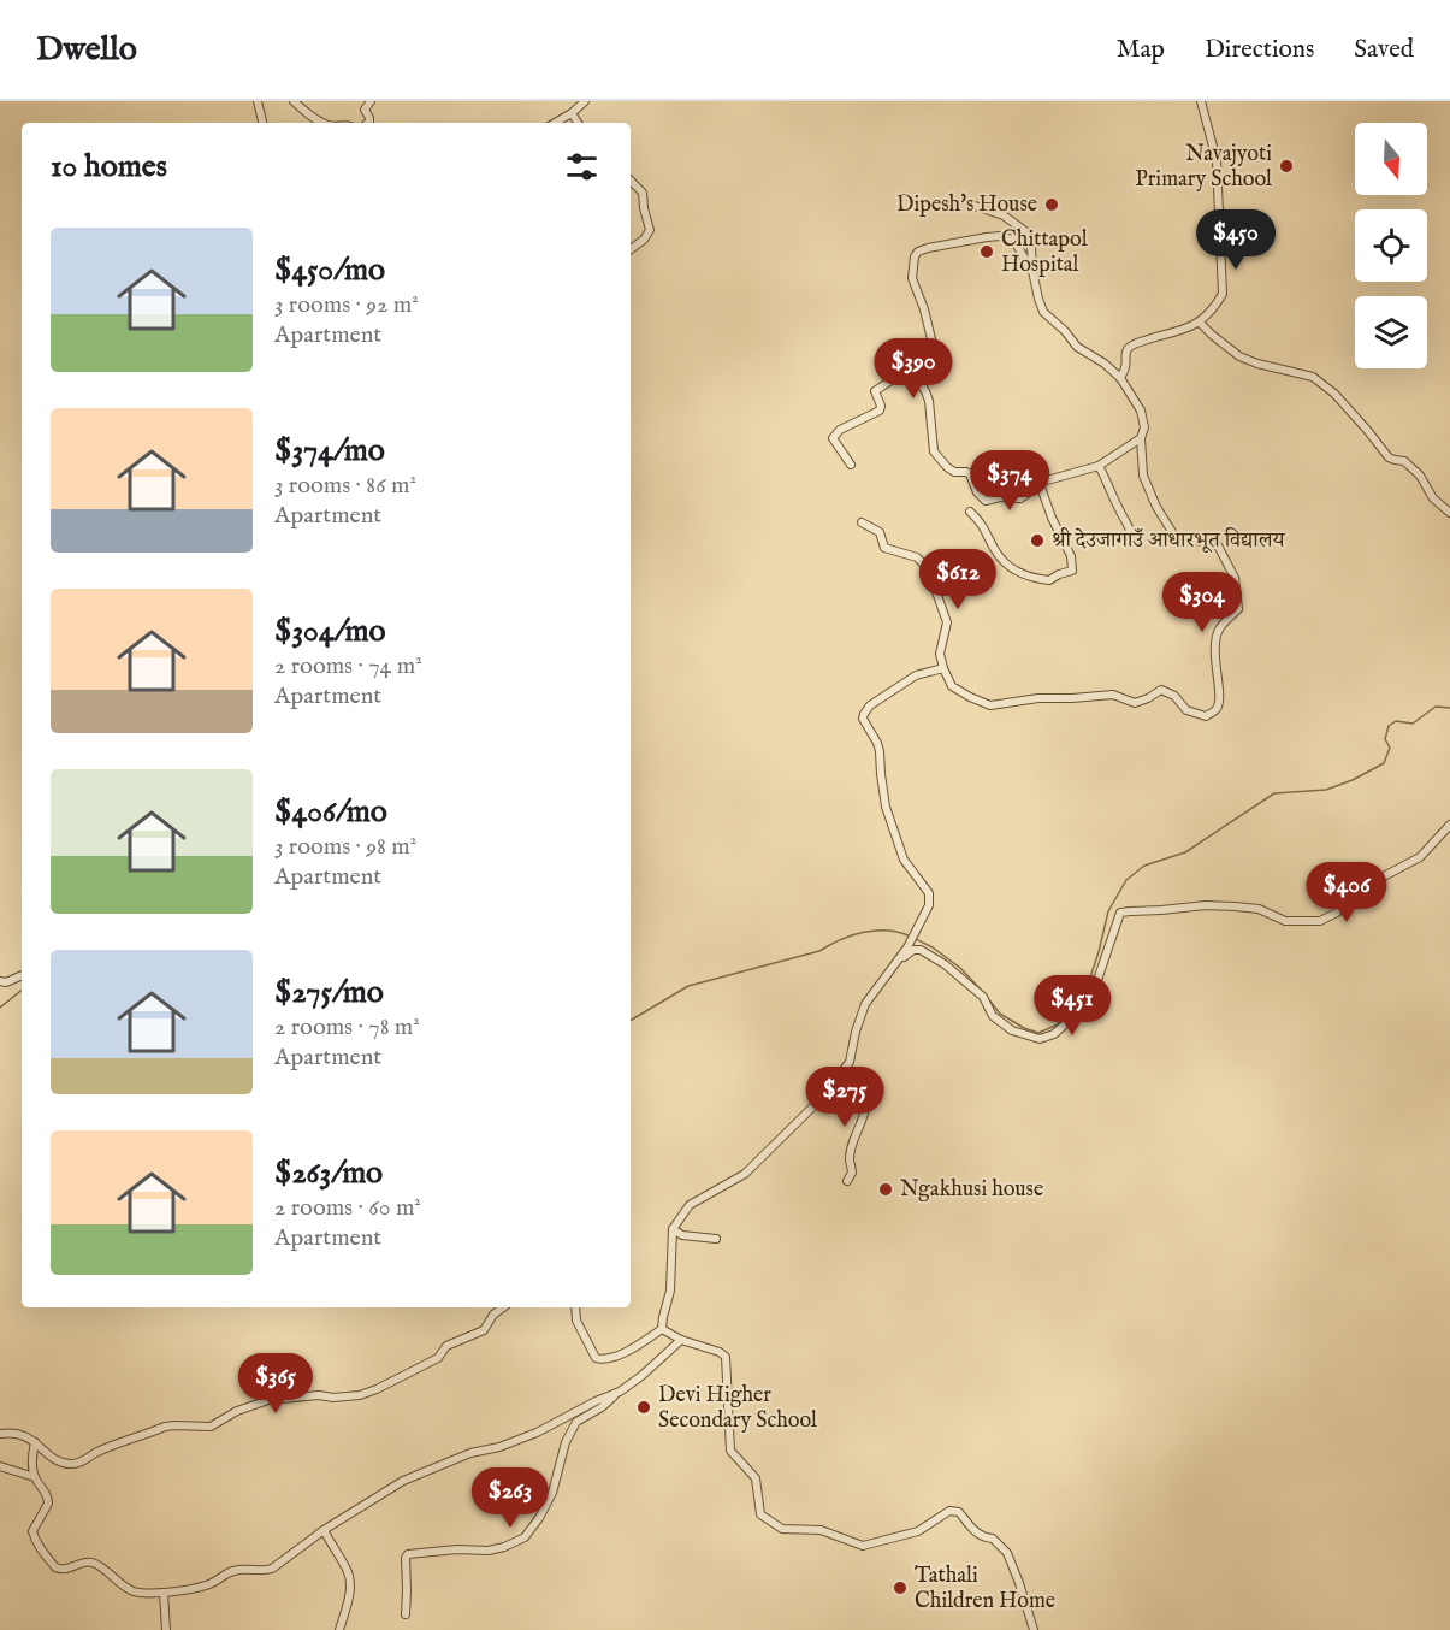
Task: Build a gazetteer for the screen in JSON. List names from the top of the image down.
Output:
{
  "places": [
    "Navajyoti Primary School",
    "Dipesh's House",
    "Chittapol Hospital",
    "श्री देउजागाउँ आधारभूत विद्यालय",
    "Ngakhusi house",
    "Devi Higher Secondary School",
    "Tathali Children Home"
  ],
  "north": "bottom",
  "page": {
    "header": "Dwello",
    "nav": ["Map", "Directions", "Saved"],
    "heading": "10 homes",
    "price": [
      "$450",
      "$390",
      "$374",
      "$612",
      "$304",
      "$406",
      "$451",
      "$275",
      "$365",
      "$263"
    ],
    "list": [
      {
        "name": "$450/mo",
        "note": "3 rooms · 92 m² · Apartment"
      },
      {
        "name": "$374/mo",
        "note": "3 rooms · 86 m² · Apartment"
      },
      {
        "name": "$304/mo",
        "note": "2 rooms · 74 m² · Apartment"
      },
      {
        "name": "$406/mo",
        "note": "3 rooms · 98 m² · Apartment"
      },
      {
        "name": "$275/mo",
        "note": "2 rooms · 78 m² · Apartment"
      },
      {
        "name": "$263/mo",
        "note": "2 rooms · 60 m² · Apartment"
      }
    ]
  }
}
